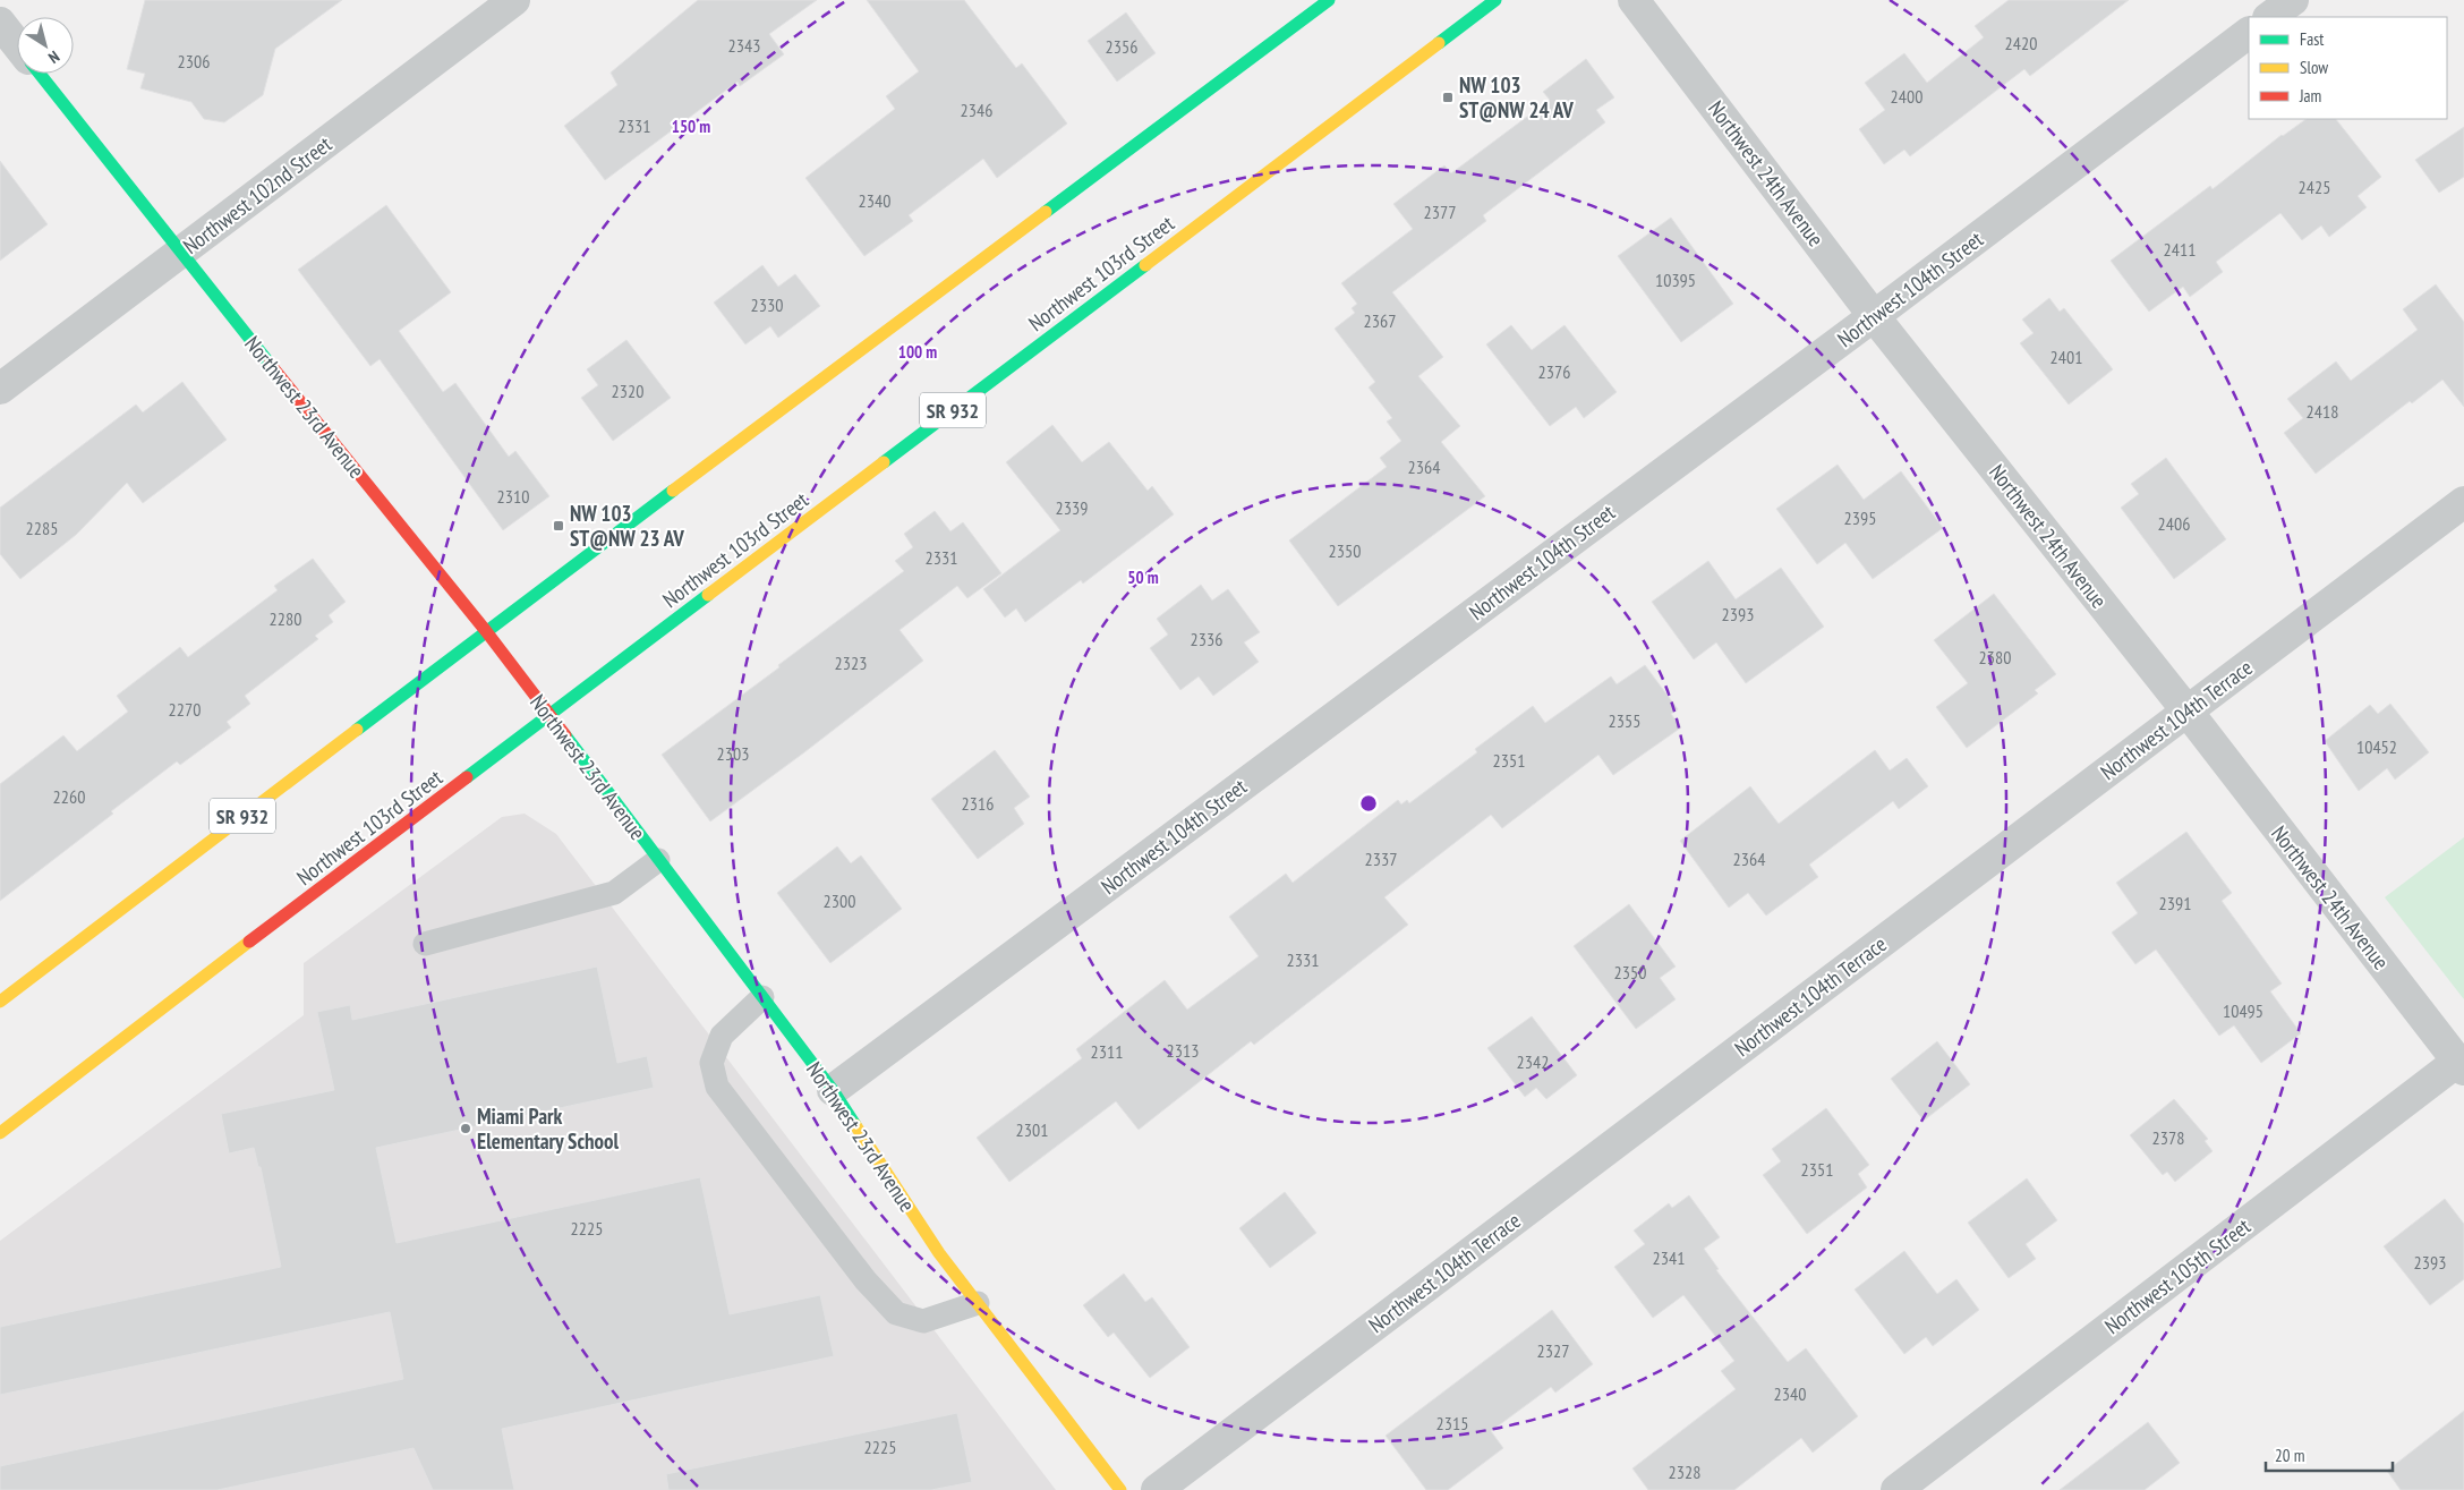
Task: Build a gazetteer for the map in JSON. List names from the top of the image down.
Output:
{
  "streets": {
    "main road": ["Northwest 103rd Street", "Northwest 23rd Avenue", "SR 932"],
    "street": [
      "Northwest 24th Avenue",
      "Northwest 102nd Street",
      "Northwest 104th Street",
      "Northwest 104th Terrace",
      "Northwest 105th Street"
    ]
  },
  "crossings": [
    ["Northwest 24th Avenue", "Northwest 104th Street"],
    ["Northwest 24th Avenue", "Northwest 104th Terrace"],
    ["Northwest 24th Avenue", "Northwest 105th Street"],
    ["Northwest 102nd Street", "Northwest 23rd Avenue"],
    ["Northwest 103rd Street", "Northwest 23rd Avenue"],
    ["Northwest 104th Street", "Northwest 23rd Avenue"],
    ["Northwest 23rd Avenue", "SR 932"]
  ],
  "places": {
    "transit": ["NW 103 ST@NW 24 AV", "NW 103 ST@NW 23 AV"],
    "other": ["Miami Park Elementary School"]
  },
  "house_numbers": [
    "2420",
    "2343",
    "2356",
    "2306",
    "2400",
    "2346",
    "2331",
    "2425",
    "2340",
    "2377",
    "2411",
    "10395",
    "2330",
    "2367",
    "2401",
    "2376",
    "2320",
    "2418",
    "2364",
    "2310",
    "2339",
    "2395",
    "2406",
    "2285",
    "2350",
    "2331",
    "2393",
    "2280",
    "2336",
    "2380",
    "2323",
    "2270",
    "2355",
    "10452",
    "2303",
    "2351",
    "2260",
    "2316",
    "2337",
    "2364",
    "2300",
    "2391",
    "2331",
    "2350",
    "10495",
    "2313",
    "2311",
    "2342",
    "2301",
    "2378",
    "2351",
    "2225",
    "2341",
    "2393",
    "2327",
    "2340",
    "2315",
    "2225",
    "2328"
  ],
  "legend": ["Fast", "Slow", "Jam"],
  "scale_bar": "20 m",
  "north": "bottom right",
  "rings": ["150 m", "100 m", "50 m"]
}
